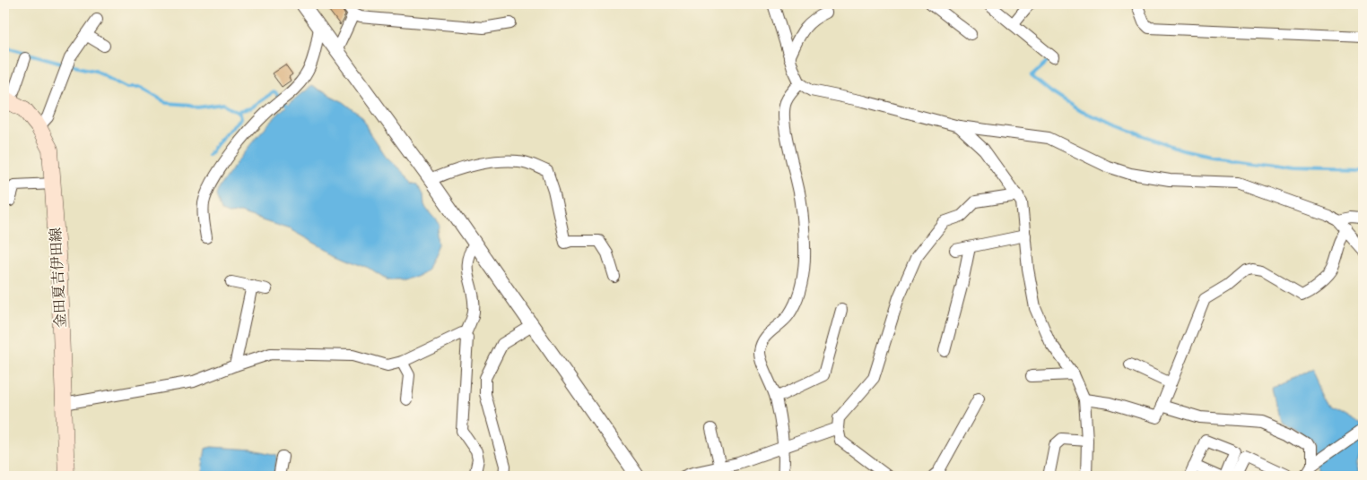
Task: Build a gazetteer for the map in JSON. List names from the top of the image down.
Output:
{
  "streets": {
    "main road": ["金田夏吉伊田線"]
  }
}
